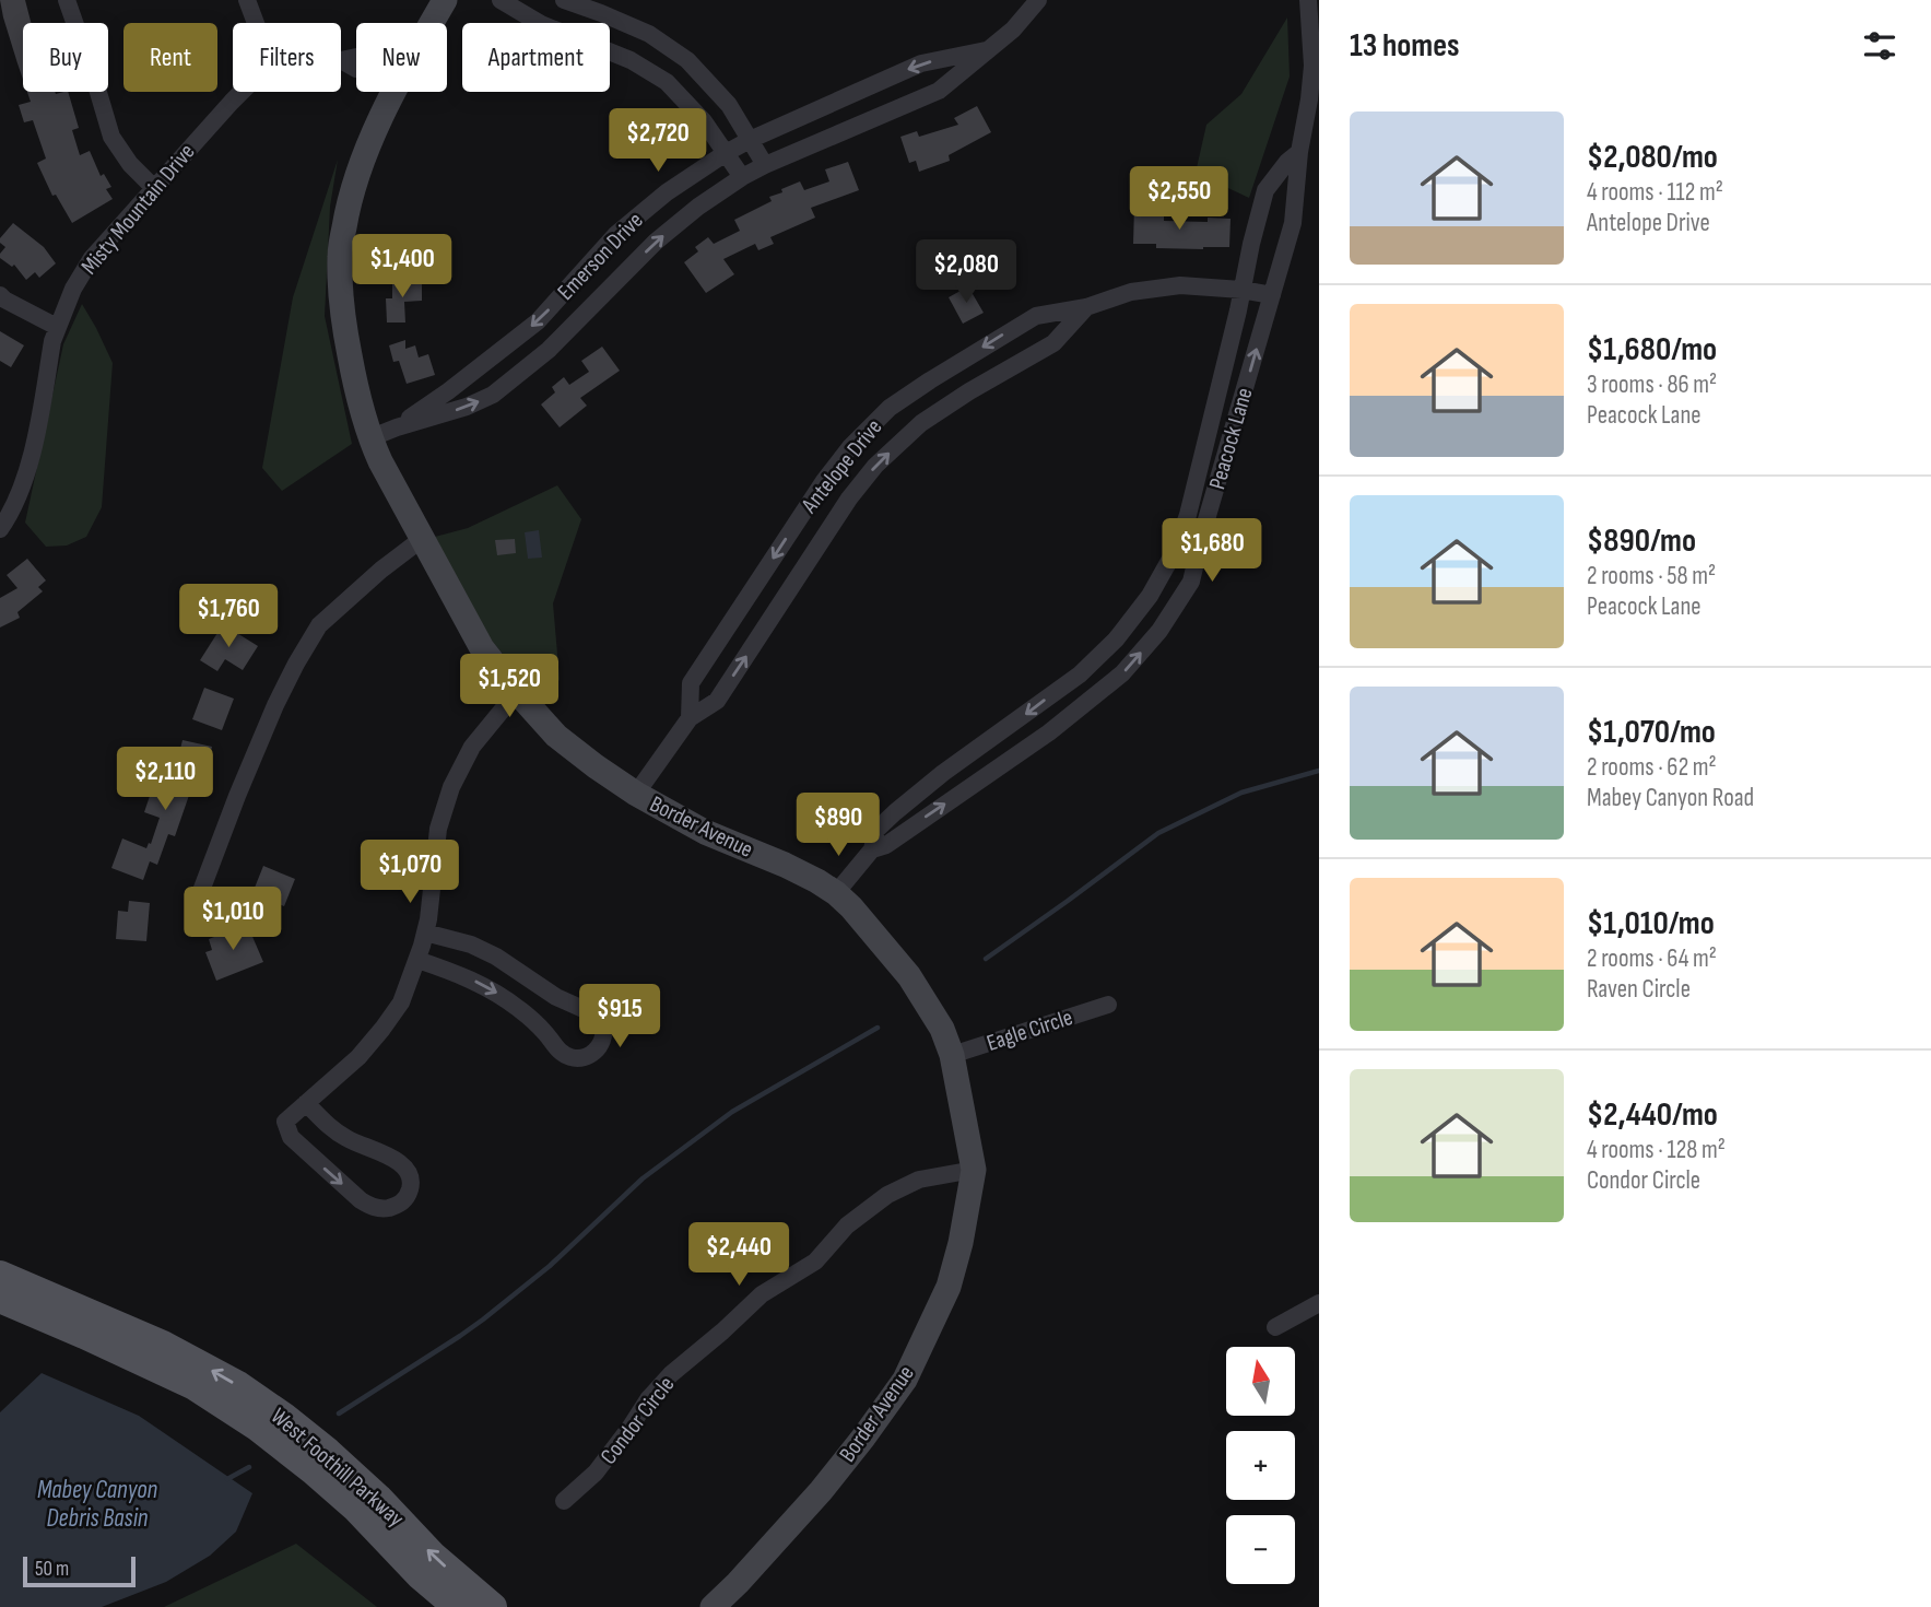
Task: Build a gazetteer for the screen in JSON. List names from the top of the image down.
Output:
{
  "streets": {
    "main road": ["West Foothill Parkway"],
    "street": [
      "Misty Mountain Drive",
      "Emerson Drive",
      "Peacock Lane",
      "Antelope Drive",
      "Border Avenue",
      "Eagle Circle",
      "Condor Circle"
    ]
  },
  "crossings": [
    ["Emerson Drive", "Border Avenue"],
    ["Peacock Lane", "Antelope Drive"],
    ["Peacock Lane", "Border Avenue"],
    ["Antelope Drive", "Border Avenue"],
    ["Border Avenue", "Eagle Circle"],
    ["Border Avenue", "Condor Circle"]
  ],
  "water": ["Mabey Canyon Debris Basin"],
  "scale_bar": "50 m",
  "north": "top",
  "page": {
    "heading": "13 homes",
    "chip": [
      "Buy",
      "Rent",
      "Filters",
      "New",
      "Apartment"
    ],
    "list": [
      {
        "name": "$2,080/mo",
        "note": "4 rooms · 112 m² · Antelope Drive"
      },
      {
        "name": "$1,680/mo",
        "note": "3 rooms · 86 m² · Peacock Lane"
      },
      {
        "name": "$890/mo",
        "note": "2 rooms · 58 m² · Peacock Lane"
      },
      {
        "name": "$1,070/mo",
        "note": "2 rooms · 62 m² · Mabey Canyon Road"
      },
      {
        "name": "$1,010/mo",
        "note": "2 rooms · 64 m² · Raven Circle"
      },
      {
        "name": "$2,440/mo",
        "note": "4 rooms · 128 m² · Condor Circle"
      }
    ],
    "price": [
      "$2,720",
      "$2,550",
      "$1,400",
      "$2,080",
      "$1,680",
      "$1,760",
      "$1,520",
      "$2,110",
      "$890",
      "$1,070",
      "$1,010",
      "$915",
      "$2,440"
    ],
    "map_buttons": ["+", "−"],
    "scale": "50 m"
  }
}
